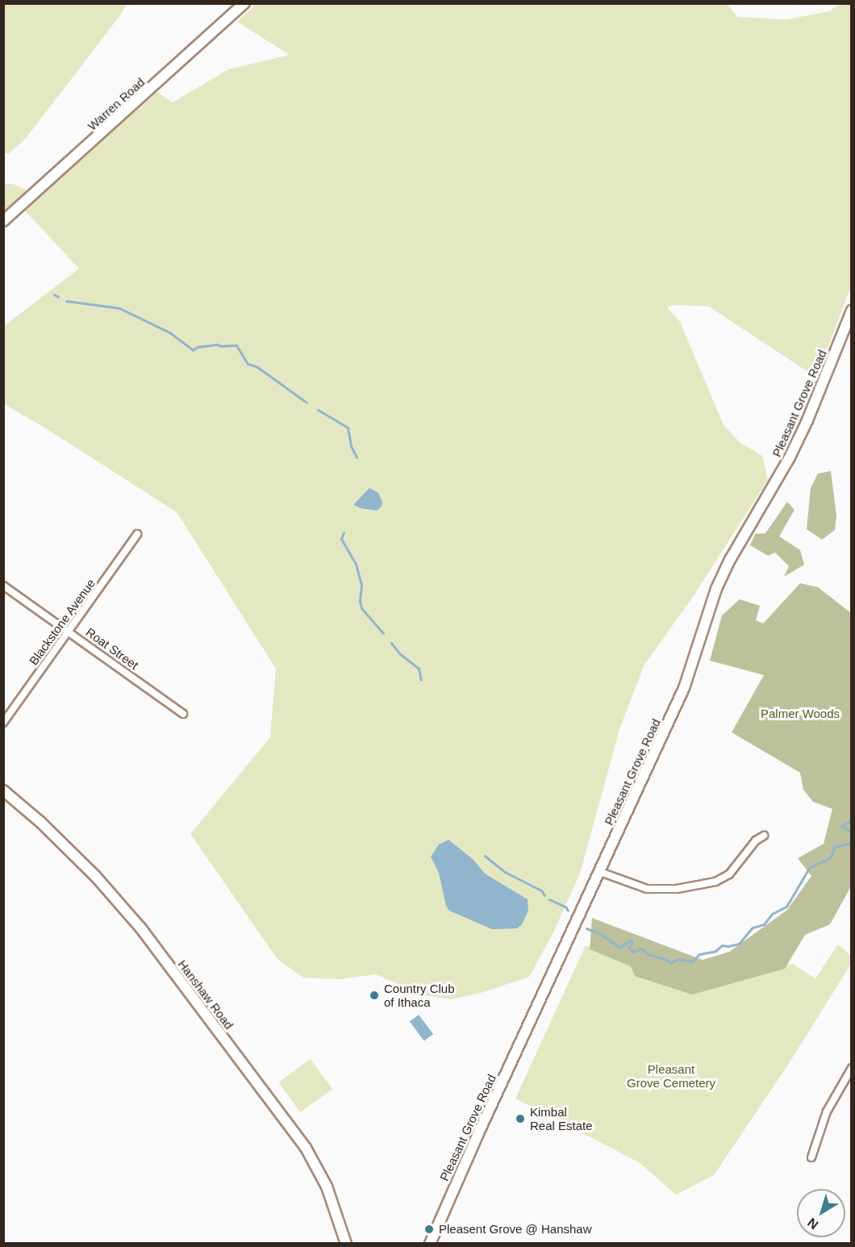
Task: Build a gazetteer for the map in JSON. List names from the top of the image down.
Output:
{
  "streets": {
    "street": [
      "Warren Road",
      "Pleasant Grove Road",
      "Blackstone Avenue",
      "Roat Street",
      "Hanshaw Road"
    ]
  },
  "crossings": [
    ["Blackstone Avenue", "Roat Street"]
  ],
  "parks": ["Palmer Woods", "Pleasant Grove Cemetery"],
  "places": ["Country Club of Ithaca", "Kimbal Real Estate", "Pleasent Grove @ Hanshaw"],
  "north": "bottom left"
}
